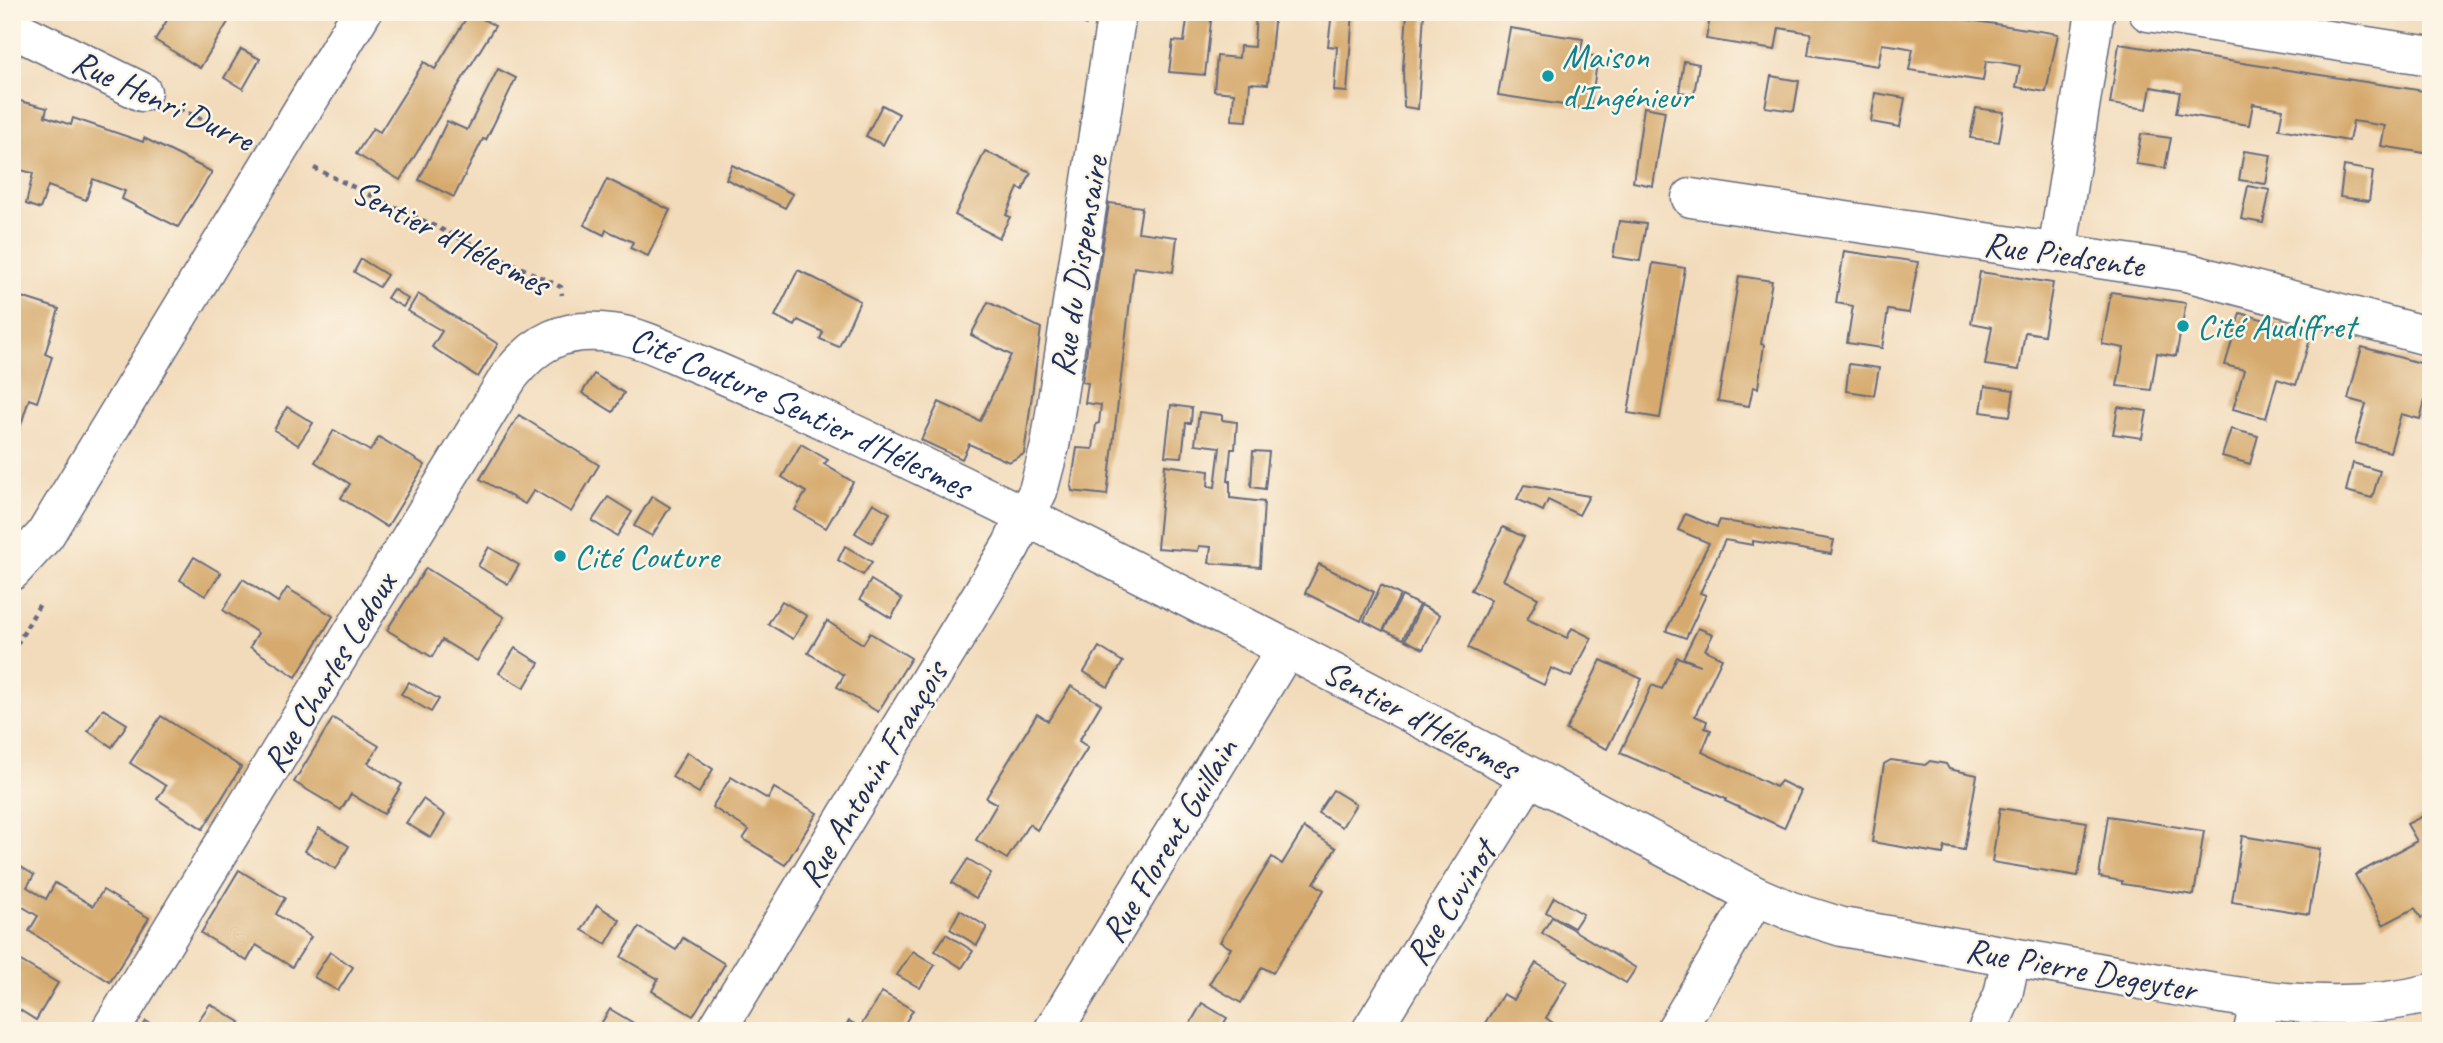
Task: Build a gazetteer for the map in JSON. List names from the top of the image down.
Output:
{
  "streets": {
    "street": [
      "Rue Henri Durre",
      "Sentier d'Hélesmes",
      "Rue Piedsente",
      "Rue du Dispensaire",
      "Cité Couture Sentier d'Hélesmes",
      "Rue Charles Ledoux",
      "Rue Antonin François",
      "Rue Florent Guillain",
      "Rue Cuvinot",
      "Rue Pierre Degeyter"
    ]
  },
  "crossings": [
    ["Rue Henri Durre", "Sentier d'Hélesmes"],
    ["Sentier d'Hélesmes", "Rue du Dispensaire"],
    ["Sentier d'Hélesmes", "Cité Couture Sentier d'Hélesmes"],
    ["Sentier d'Hélesmes", "Rue Charles Ledoux"],
    ["Sentier d'Hélesmes", "Rue Antonin François"],
    ["Sentier d'Hélesmes", "Rue Florent Guillain"],
    ["Sentier d'Hélesmes", "Rue Cuvinot"],
    ["Sentier d'Hélesmes", "Rue Pierre Degeyter"],
    ["Rue du Dispensaire", "Cité Couture Sentier d'Hélesmes"],
    ["Rue du Dispensaire", "Rue Antonin François"],
    ["Cité Couture Sentier d'Hélesmes", "Rue Charles Ledoux"],
    ["Cité Couture Sentier d'Hélesmes", "Rue Antonin François"]
  ],
  "places": ["Maison d'Ingénieur", "Cité Audiffret", "Cité Couture"]
}
